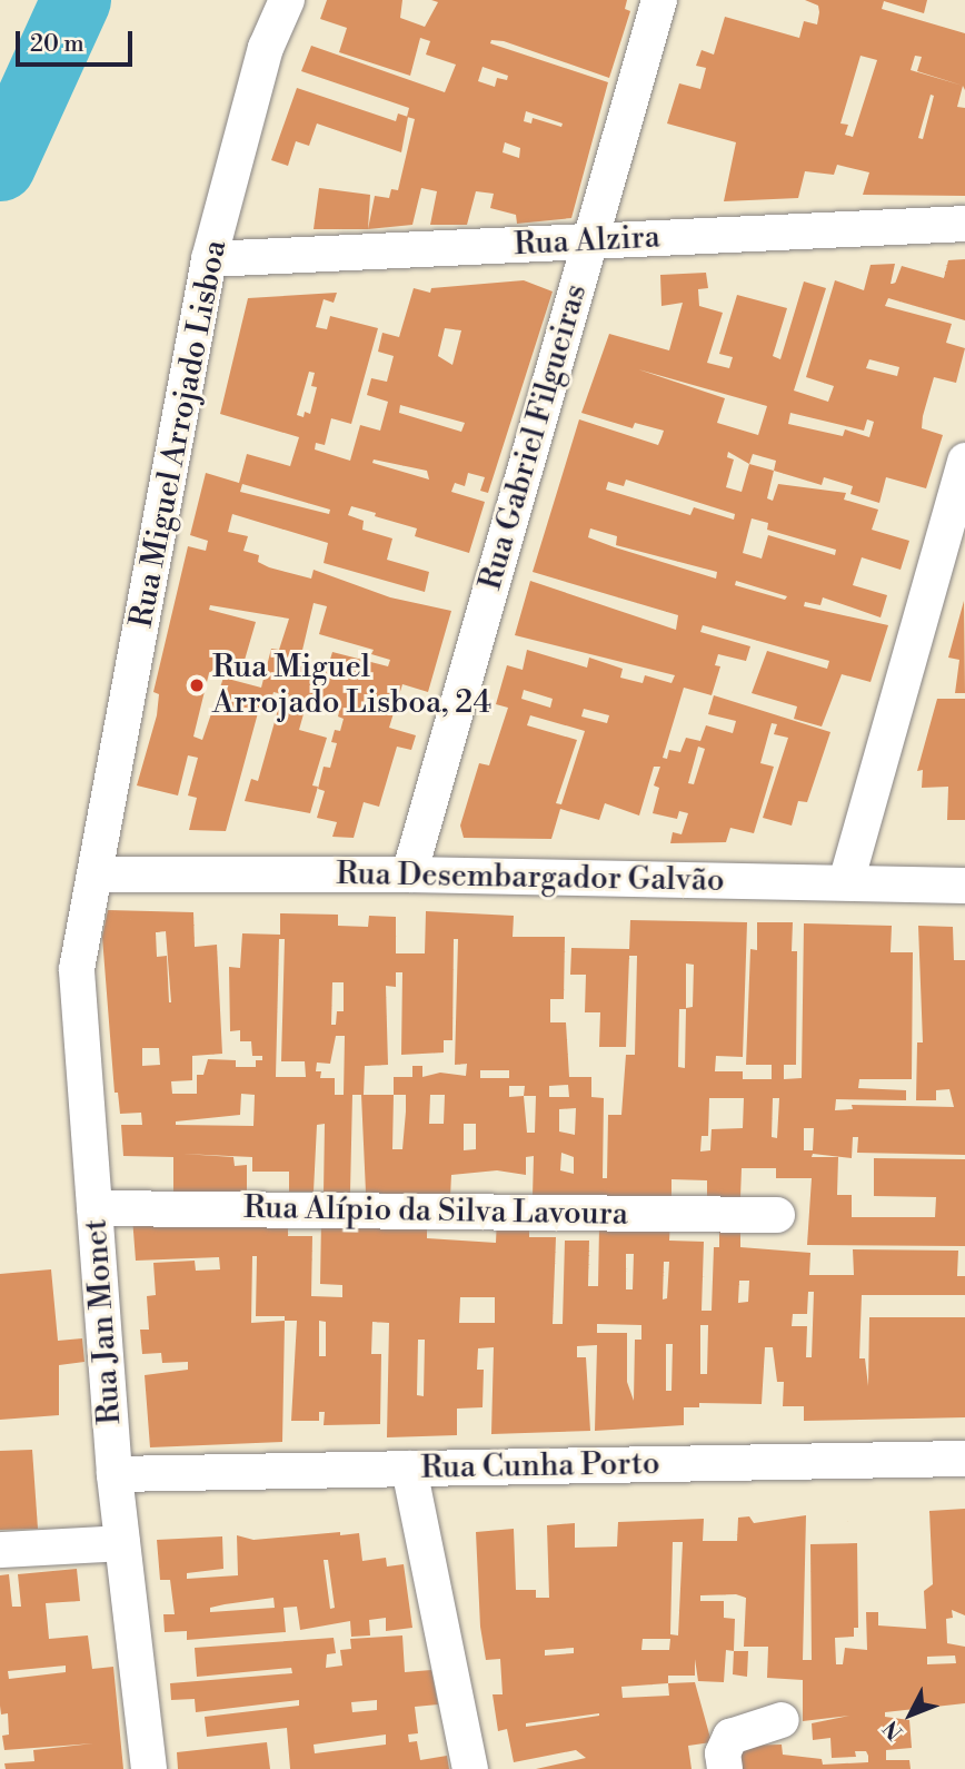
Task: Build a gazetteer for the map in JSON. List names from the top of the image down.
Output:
{
  "streets": {
    "street": [
      "Rua Alzira",
      "Rua Miguel Arrojado Lisboa",
      "Rua Gabriel Filgueiras",
      "Rua Desembargador Galvão",
      "Rua Alípio da Silva Lavoura",
      "Rua Jan Monet",
      "Rua Cunha Porto"
    ]
  },
  "crossings": [
    ["Rua Alzira", "Rua Miguel Arrojado Lisboa"],
    ["Rua Alzira", "Rua Gabriel Filgueiras"],
    ["Rua Miguel Arrojado Lisboa", "Rua Desembargador Galvão"],
    ["Rua Miguel Arrojado Lisboa", "Rua Jan Monet"],
    ["Rua Gabriel Filgueiras", "Rua Desembargador Galvão"],
    ["Rua Desembargador Galvão", "Rua Jan Monet"],
    ["Rua Alípio da Silva Lavoura", "Rua Jan Monet"],
    ["Rua Jan Monet", "Rua Cunha Porto"]
  ],
  "places": ["Rua Miguel Arrojado Lisboa, 24"],
  "scale_bar": "20 m",
  "north": "bottom left"
}
